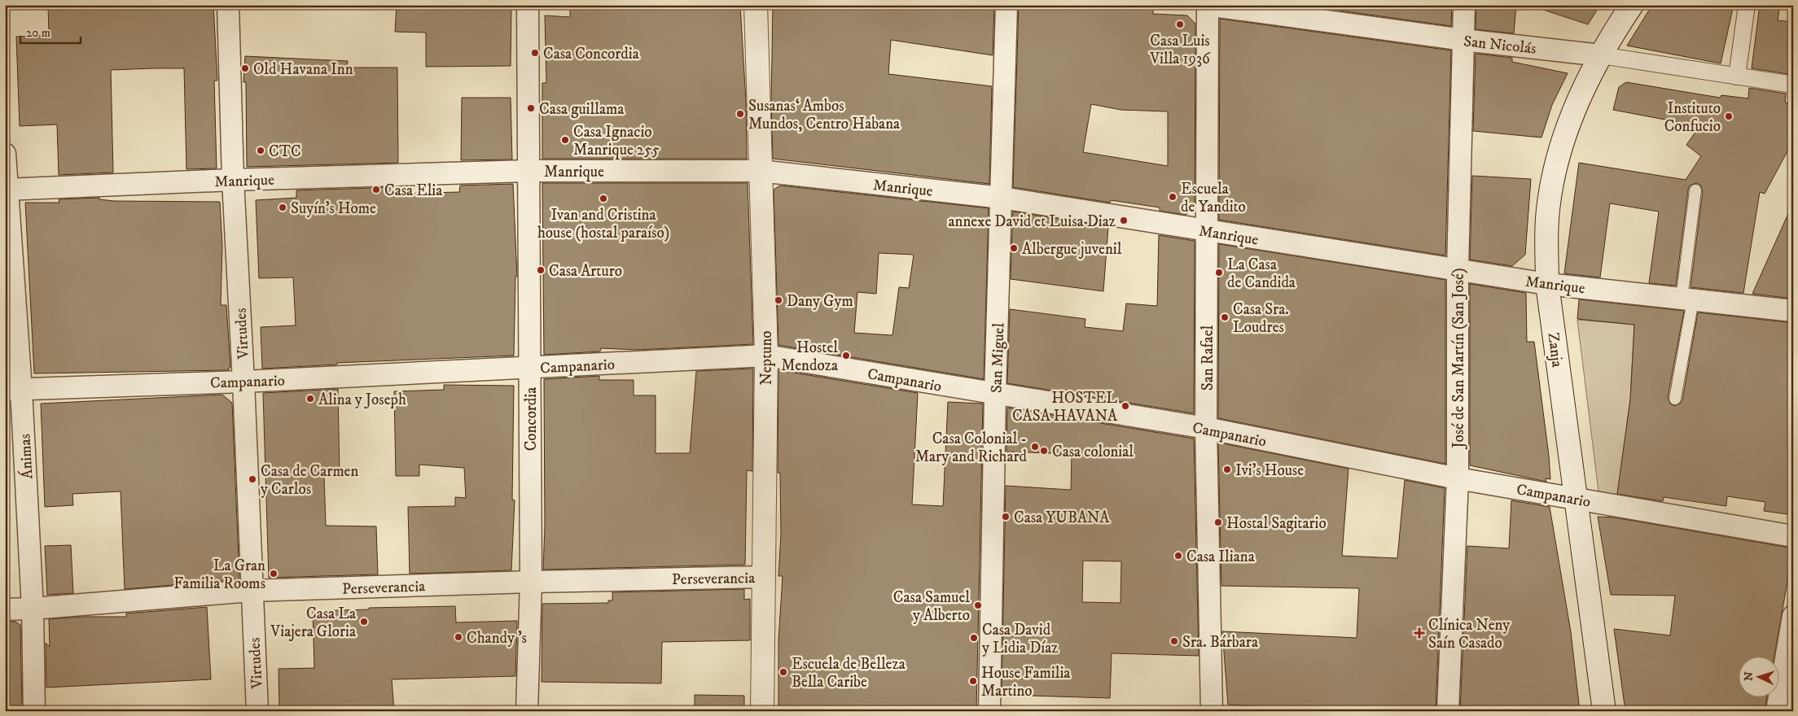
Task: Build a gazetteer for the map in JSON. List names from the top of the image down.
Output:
{
  "streets": {
    "main road": ["Zanja", "Neptuno"],
    "street": [
      "San Nicolás",
      "Manrique",
      "Virtudes",
      "San Miguel",
      "San Rafael",
      "José de San Martín (San José)",
      "Campanario",
      "Concordia",
      "Ánimas",
      "Perseverancia"
    ]
  },
  "crossings": [
    ["San Nicolás", "Zanja"],
    ["San Nicolás", "San Rafael"],
    ["San Nicolás", "José de San Martín (San José)"],
    ["Manrique", "Virtudes"],
    ["Manrique", "Zanja"],
    ["Manrique", "Neptuno"],
    ["Manrique", "San Miguel"],
    ["Manrique", "San Rafael"],
    ["Manrique", "José de San Martín (San José)"],
    ["Manrique", "Concordia"],
    ["Manrique", "Ánimas"],
    ["Virtudes", "Campanario"],
    ["Virtudes", "Perseverancia"],
    ["Zanja", "Campanario"],
    ["Neptuno", "Campanario"],
    ["Neptuno", "Perseverancia"],
    ["San Miguel", "Campanario"],
    ["San Rafael", "Campanario"],
    ["José de San Martín (San José)", "Campanario"],
    ["Campanario", "Concordia"],
    ["Campanario", "Ánimas"],
    ["Concordia", "Perseverancia"],
    ["Ánimas", "Perseverancia"]
  ],
  "places": {
    "other": [
      "Casa Luis Villa 1936",
      "Casa Concordia",
      "Old Havana Inn",
      "Casa guillama",
      "Susanas‘ Ambos Mundos, Centro Habana",
      "Instituto Confucio",
      "Casa Ignacio Manrique 255",
      "CTC",
      "Casa Elia",
      "Escuela de Yandito",
      "Ivan and Cristina house (hostal paraíso)",
      "Suyín’s Home",
      "annexe David et Luisa Diaz",
      "Albergue juvenil",
      "Casa Arturo",
      "La Casa de Candida",
      "Dany Gym",
      "Casa Sra. Loudres",
      "Hostel Mendoza",
      "Alina y Joseph",
      "HOSTEL CASA HAVANA",
      "Casa Colonial - Mary and Richard",
      "Casa colonial",
      "Ivi's House",
      "Casa de Carmen y Carlos",
      "Casa YUBANA",
      "Hostal Sagitario",
      "Casa Iliana",
      "La Gran Familia Rooms",
      "Casa Samuel y Alberto",
      "Casa La Viajera Gloria",
      "Chandy 's",
      "Casa David y Lidia Díaz",
      "Sra. Bárbara",
      "Escuela de Belleza Bella Caribe",
      "House Familia Martino"
    ],
    "health": ["Clínica Neny Saín Casado"]
  },
  "scale_bar": "20 m",
  "north": "left"
}
